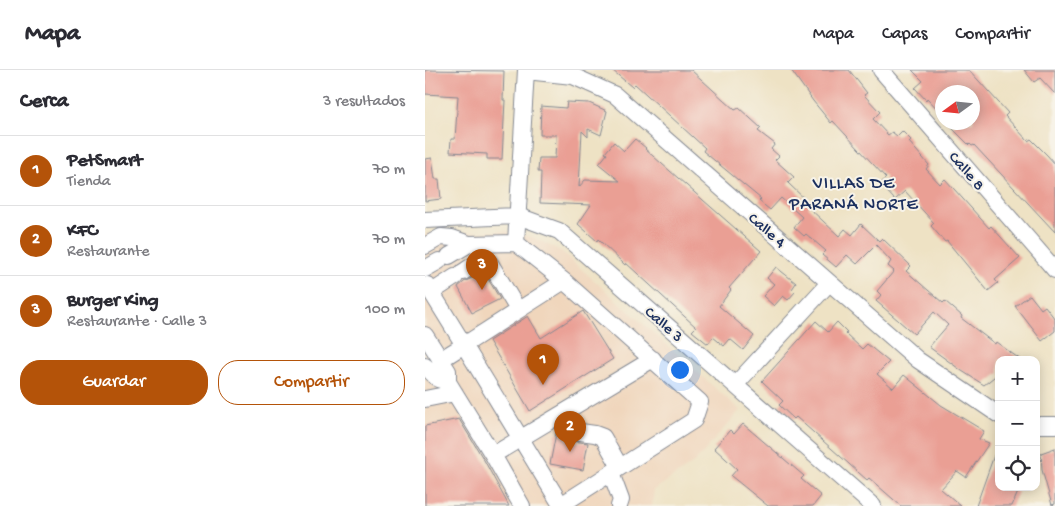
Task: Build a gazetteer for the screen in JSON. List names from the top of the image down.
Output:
{
  "streets": {
    "street": ["Calle 8", "Calle 4", "Calle 3"]
  },
  "districts": ["VILLAS DE PARANÁ NORTE"],
  "north": "left",
  "page": {
    "header": "Mapa",
    "nav": ["Mapa", "Capas", "Compartir"],
    "heading": ["Cerca", "3 resultados"],
    "list": [
      {
        "mark": "1",
        "name": "PetSmart",
        "note": "Tienda",
        "value": "70 m"
      },
      {
        "mark": "2",
        "name": "KFC",
        "note": "Restaurante",
        "value": "70 m"
      },
      {
        "mark": "3",
        "name": "Burger King",
        "note": "Restaurante · Calle 3",
        "value": "100 m"
      }
    ],
    "pins": ["3", "1", "2"],
    "buttons": ["Guardar", "Compartir"],
    "map_buttons": ["+", "−"]
  }
}
